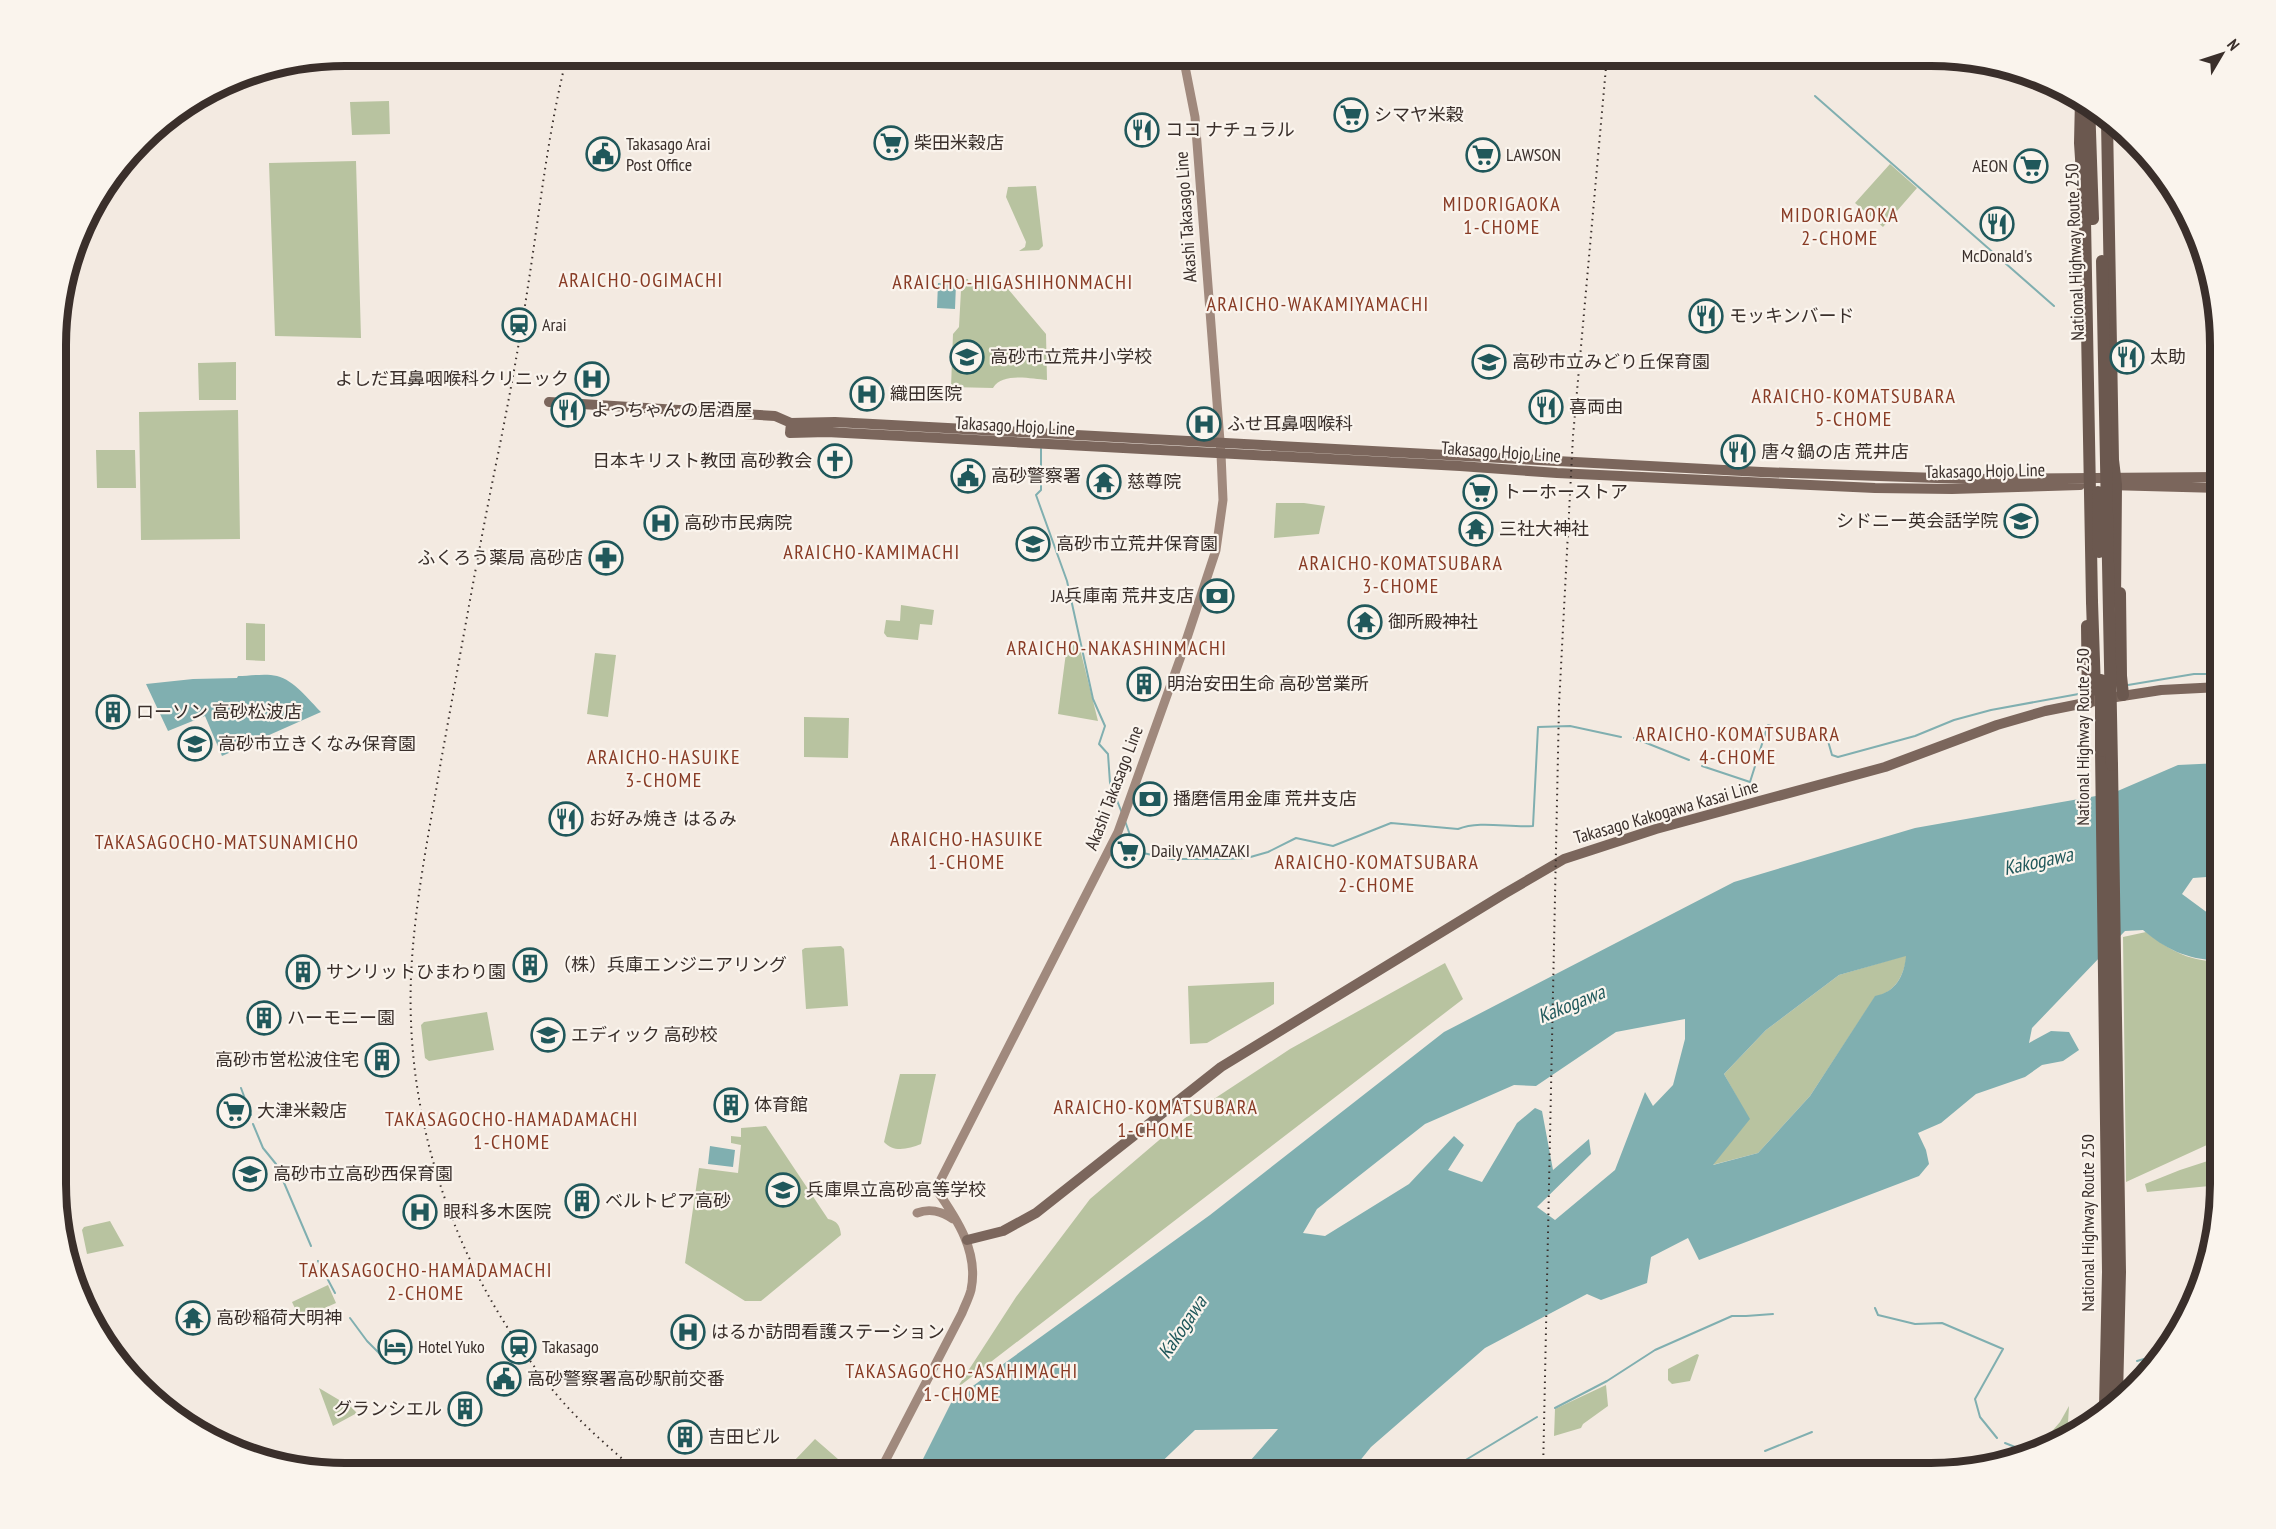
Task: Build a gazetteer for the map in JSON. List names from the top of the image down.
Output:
{
  "streets": {
    "highway": ["National Highway Route 250"],
    "main road": ["Akashi Takasago Line", "Takasago Hojo Line", "Takasago Kakogawa Kasai Line"]
  },
  "crossings": [
    ["Akashi Takasago Line", "Takasago Hojo Line"],
    ["Akashi Takasago Line", "Takasago Kakogawa Kasai Line"]
  ],
  "districts": [
    "MIDORIGAOKA 1-CHOME",
    "MIDORIGAOKA 2-CHOME",
    "ARAICHO-OGIMACHI",
    "ARAICHO-HIGASHIHONMACHI",
    "ARAICHO-WAKAMIYAMACHI",
    "ARAICHO-KOMATSUBARA 5-CHOME",
    "ARAICHO-KAMIMACHI",
    "ARAICHO-KOMATSUBARA 3-CHOME",
    "ARAICHO-NAKASHINMACHI",
    "ARAICHO-KOMATSUBARA 4-CHOME",
    "ARAICHO-HASUIKE 3-CHOME",
    "ARAICHO-HASUIKE 1-CHOME",
    "TAKASAGOCHO-MATSUNAMICHO",
    "ARAICHO-KOMATSUBARA 2-CHOME",
    "ARAICHO-KOMATSUBARA 1-CHOME",
    "TAKASAGOCHO-HAMADAMACHI 1-CHOME",
    "TAKASAGOCHO-HAMADAMACHI 2-CHOME",
    "TAKASAGOCHO-ASAHIMACHI 1-CHOME"
  ],
  "water": ["Kakogawa"],
  "places": {
    "supermarket": [
      "シマヤ米穀",
      "柴田米穀店",
      "LAWSON",
      "AEON",
      "トーホーストア",
      "Daily YAMAZAKI",
      "大津米穀店"
    ],
    "restaurant": [
      "ココ ナチュラル",
      "McDonald's",
      "モッキンバード",
      "太助",
      "喜両由",
      "よっちゃんの居酒屋",
      "唐々鍋の店 荒井店",
      "お好み焼き はるみ"
    ],
    "public building": ["Takasago Arai Post Office", "高砂警察署", "高砂警察署高砂駅前交番"],
    "station": ["Arai", "Takasago"],
    "school or university": [
      "高砂市立荒井小学校",
      "高砂市立みどり丘保育園",
      "シドニー英会話学院",
      "高砂市立荒井保育園",
      "高砂市立きくなみ保育園",
      "エディック 高砂校",
      "高砂市立高砂西保育園",
      "兵庫県立高砂高等学校"
    ],
    "hospital": [
      "よしだ耳鼻咽喉科クリニック",
      "織田医院",
      "ふせ耳鼻咽喉科",
      "高砂市民病院",
      "眼科多木医院",
      "はるか訪問看護ステーション"
    ],
    "church": ["日本キリスト教団 高砂教会"],
    "temple": [
      "慈尊院",
      "三社大神社",
      "御所殿神社",
      "高砂稲荷大明神"
    ],
    "pharmacy": ["ふくろう薬局 高砂店"],
    "bank": ["JA兵庫南 荒井支店", "播磨信用金庫 荒井支店"],
    "building": [
      "明治安田生命 高砂営業所",
      "ローソン 高砂松波店",
      "（株）兵庫エンジニアリング",
      "サンリットひまわり園",
      "ハーモニー園",
      "高砂市営松波住宅",
      "体育館",
      "ベルトピア高砂",
      "グランシエル",
      "吉田ビル"
    ],
    "hotel": ["Hotel Yuko"]
  },
  "north": "top right"
}
